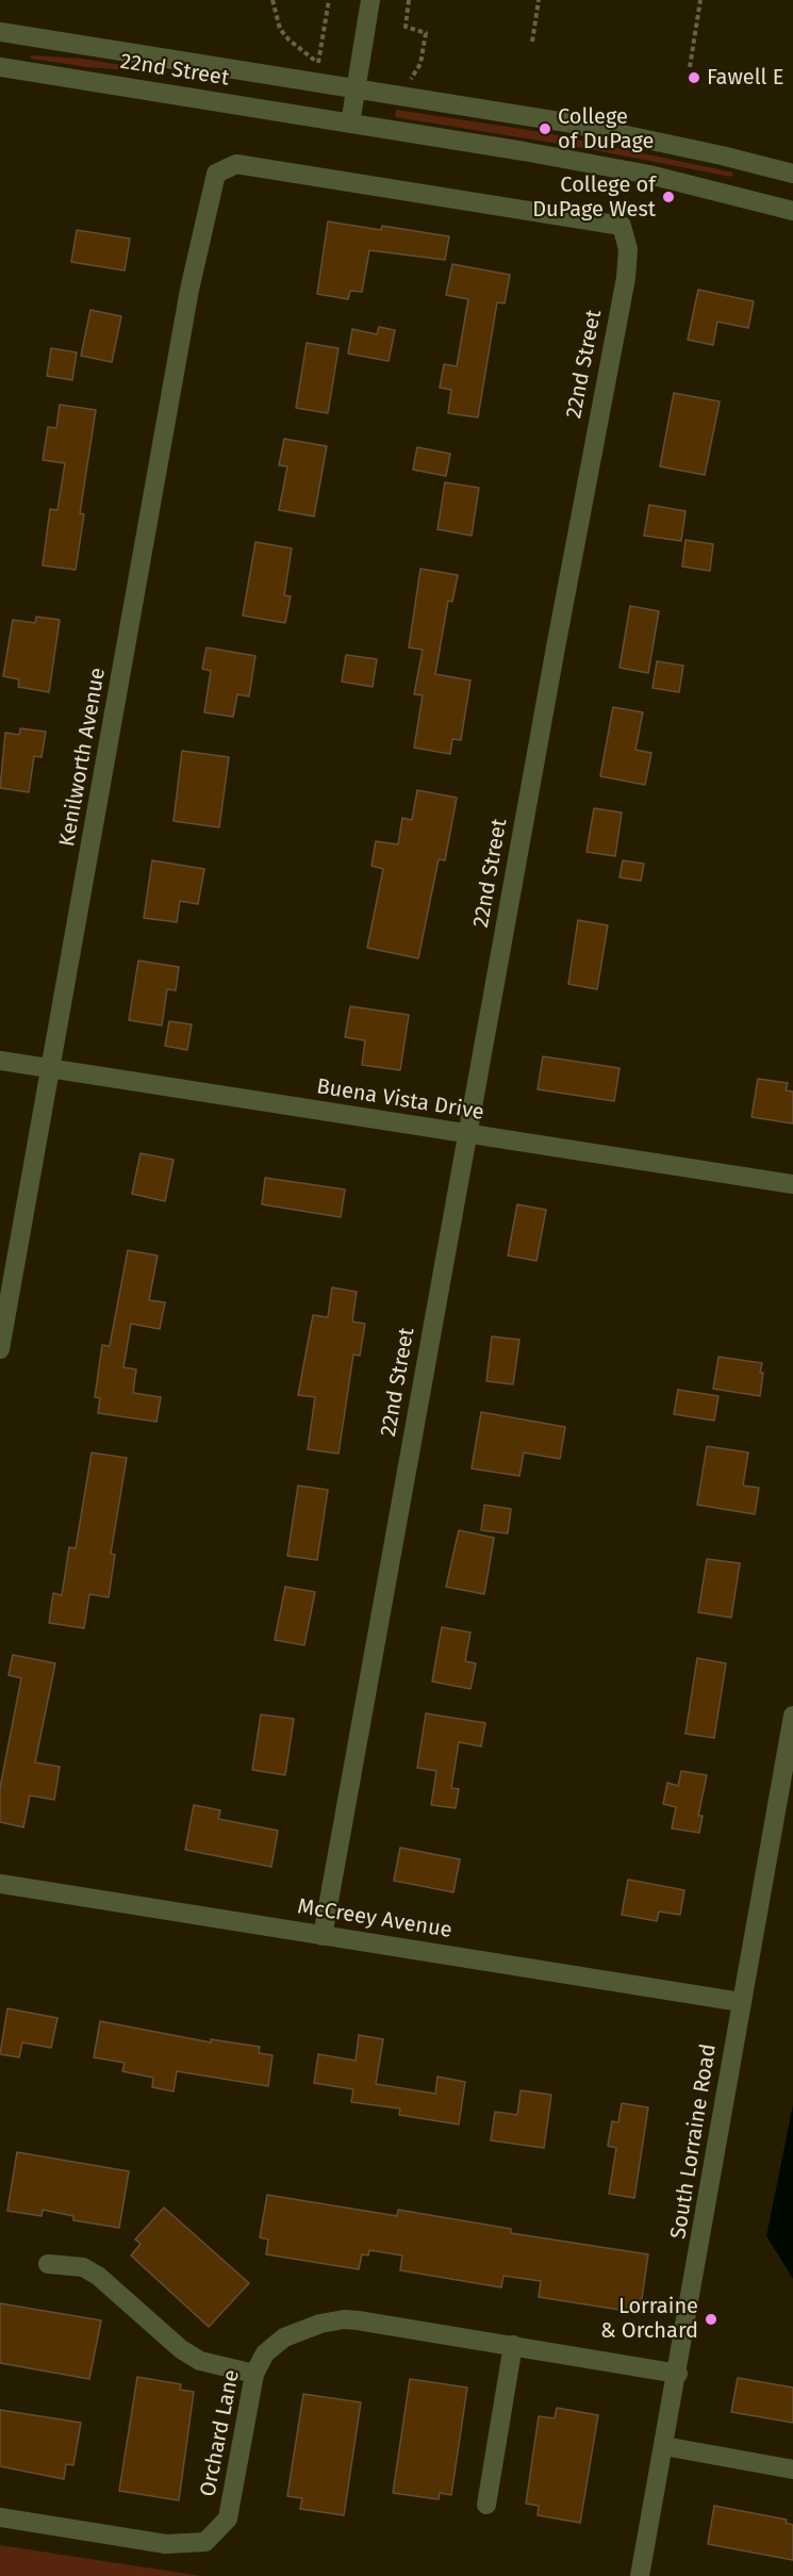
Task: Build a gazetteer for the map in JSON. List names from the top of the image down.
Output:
{
  "streets": {
    "street": [
      "22nd Street",
      "Kenilworth Avenue",
      "Buena Vista Drive",
      "McCreey Avenue",
      "South Lorraine Road",
      "Orchard Lane"
    ]
  },
  "crossings": [
    ["22nd Street", "Kenilworth Avenue"],
    ["22nd Street", "Buena Vista Drive"],
    ["22nd Street", "McCreey Avenue"],
    ["Kenilworth Avenue", "Buena Vista Drive"],
    ["McCreey Avenue", "South Lorraine Road"],
    ["South Lorraine Road", "Orchard Lane"]
  ],
  "places": [
    "Fawell E",
    "College of DuPage",
    "College of DuPage West",
    "Lorraine & Orchard"
  ]
}
